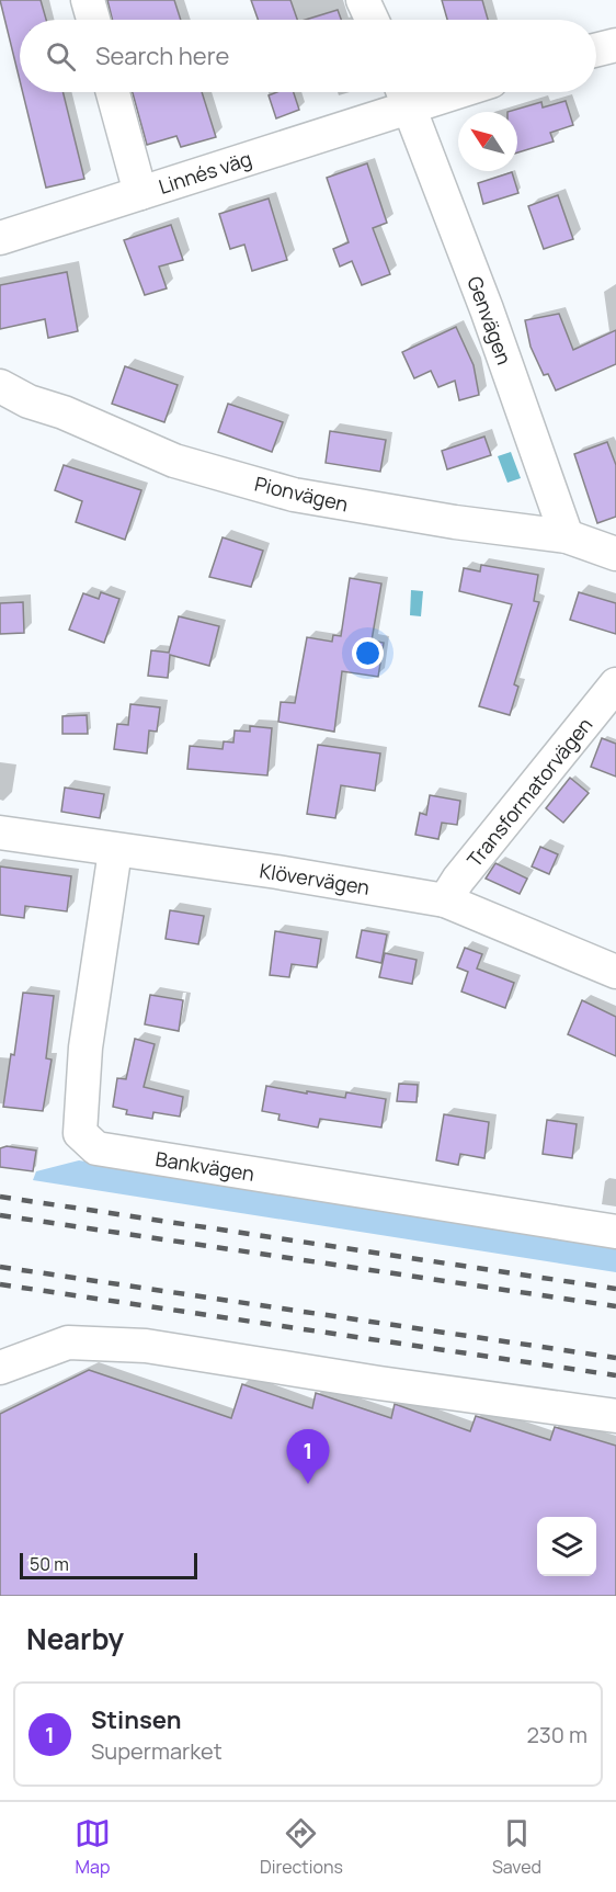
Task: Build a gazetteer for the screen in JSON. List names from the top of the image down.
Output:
{
  "streets": {
    "street": [
      "Linnés väg",
      "Genvägen",
      "Pionvägen",
      "Transformatorvägen",
      "Klövervägen",
      "Bankvägen"
    ]
  },
  "crossings": [
    ["Linnés väg", "Genvägen"],
    ["Genvägen", "Pionvägen"],
    ["Transformatorvägen", "Klövervägen"],
    ["Klövervägen", "Bankvägen"]
  ],
  "scale_bar": "50 m",
  "north": "top left",
  "page": {
    "search": "Search here",
    "pins": "1",
    "scale": "50 m",
    "heading": "Nearby",
    "list": [
      {
        "mark": "1",
        "name": "Stinsen",
        "note": "Supermarket",
        "value": "230 m"
      }
    ],
    "nav": ["Map", "Directions", "Saved"]
  }
}
